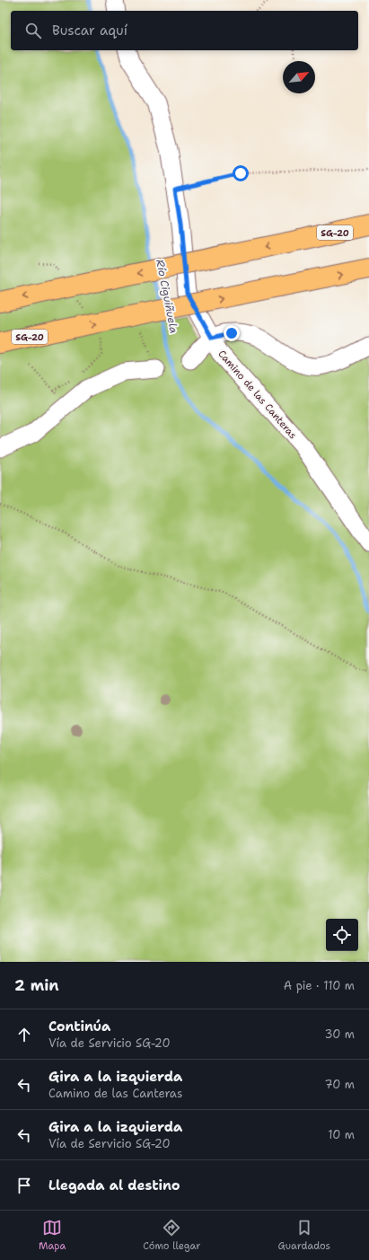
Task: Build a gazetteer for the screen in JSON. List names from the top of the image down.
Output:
{
  "streets": {
    "highway": ["SG-20"],
    "street": ["Camino de las Canteras"]
  },
  "water": ["Río Ciguiñuela"],
  "north": "top right",
  "page": {
    "search": "Buscar aquí",
    "heading": ["2 min", "A pie · 110 m"],
    "list": [
      ["Continúa", "Vía de Servicio SG-20", "30 m"],
      ["Gira a la izquierda", "Camino de las Canteras", "70 m"],
      ["Gira a la izquierda", "Vía de Servicio SG-20", "10 m"],
      "Llegada al destino"
    ],
    "nav": ["Mapa", "Cómo llegar", "Guardados"]
  }
}
